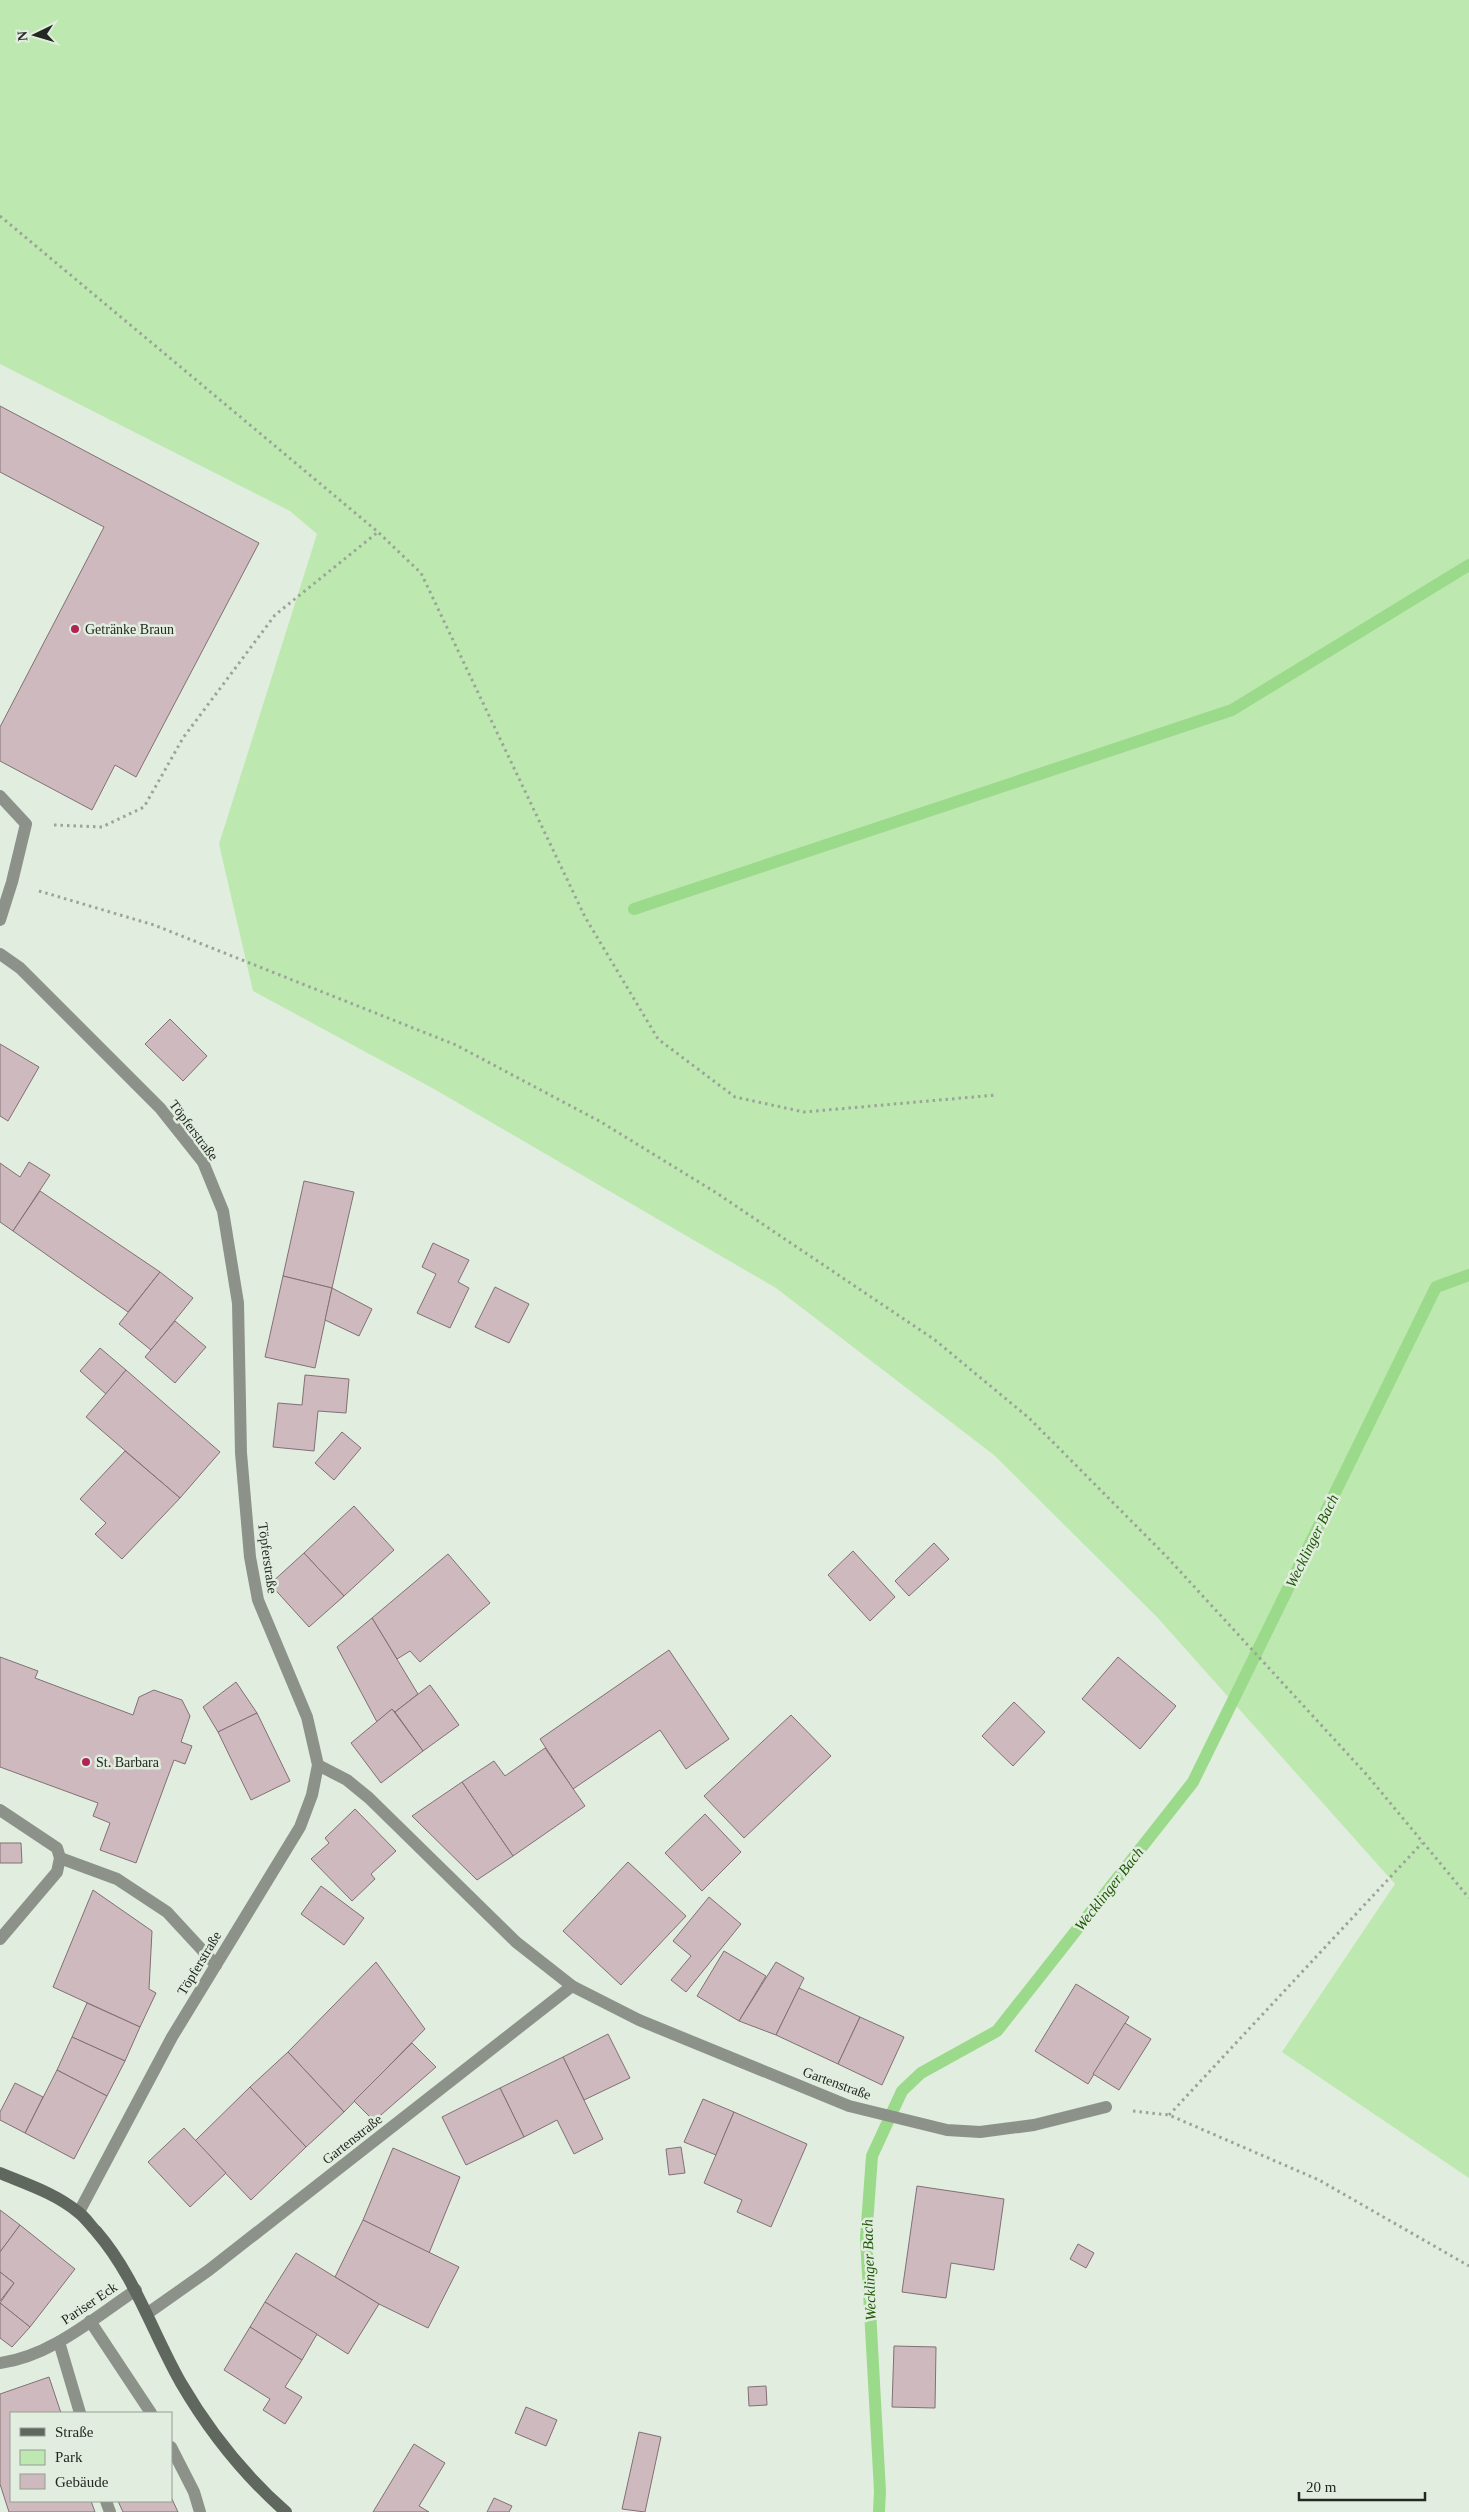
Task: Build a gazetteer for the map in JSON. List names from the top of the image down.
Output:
{
  "streets": {
    "street": ["Töpferstraße", "Gartenstraße", "Pariser Eck"]
  },
  "crossings": [
    ["Töpferstraße", "Gartenstraße"]
  ],
  "water": ["Wecklinger Bach"],
  "places": ["Getränke Braun", "St. Barbara"],
  "legend": ["Straße", "Park", "Gebäude"],
  "scale_bar": "20 m",
  "north": "left"
}
